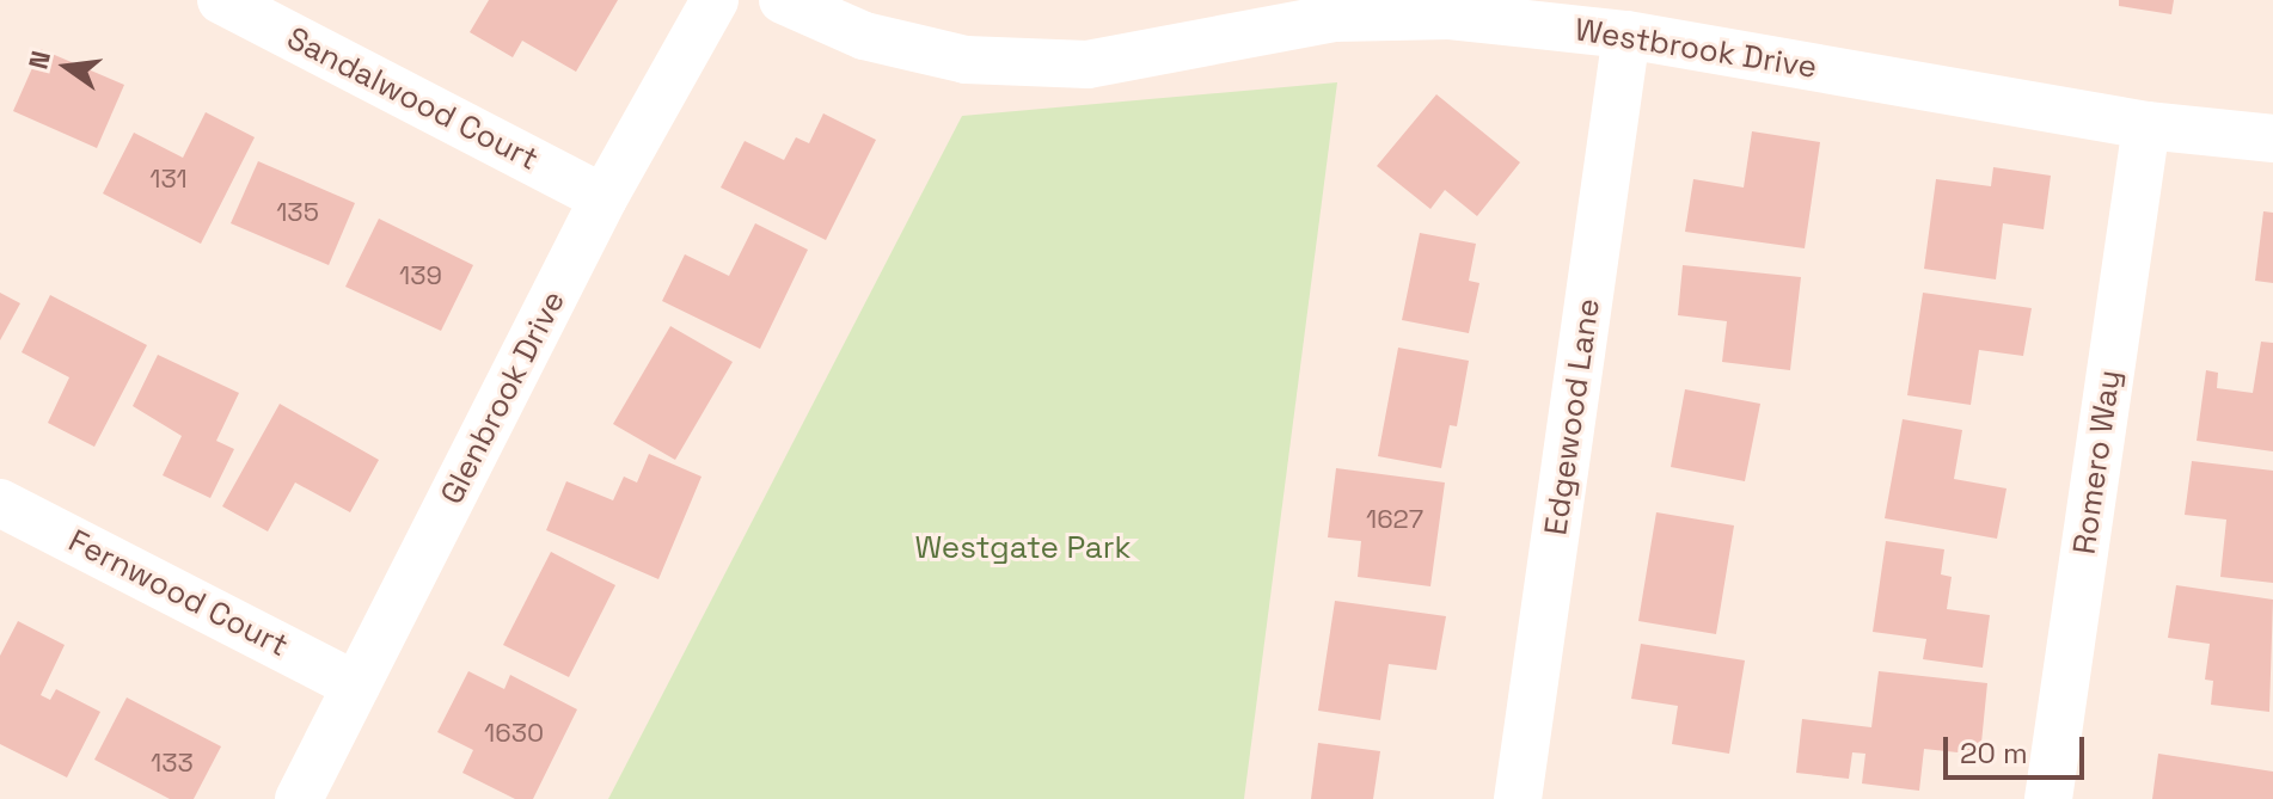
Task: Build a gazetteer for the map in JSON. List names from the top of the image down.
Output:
{
  "streets": {
    "street": [
      "Westbrook Drive",
      "Sandalwood Court",
      "Glenbrook Drive",
      "Edgewood Lane",
      "Romero Way",
      "Fernwood Court"
    ]
  },
  "crossings": [
    ["Westbrook Drive", "Edgewood Lane"],
    ["Westbrook Drive", "Romero Way"],
    ["Sandalwood Court", "Glenbrook Drive"],
    ["Glenbrook Drive", "Fernwood Court"]
  ],
  "parks": ["Westgate Park"],
  "house_numbers": [
    "131",
    "135",
    "139",
    "1627",
    "1630",
    "133"
  ],
  "scale_bar": "20 m",
  "north": "left"
}
